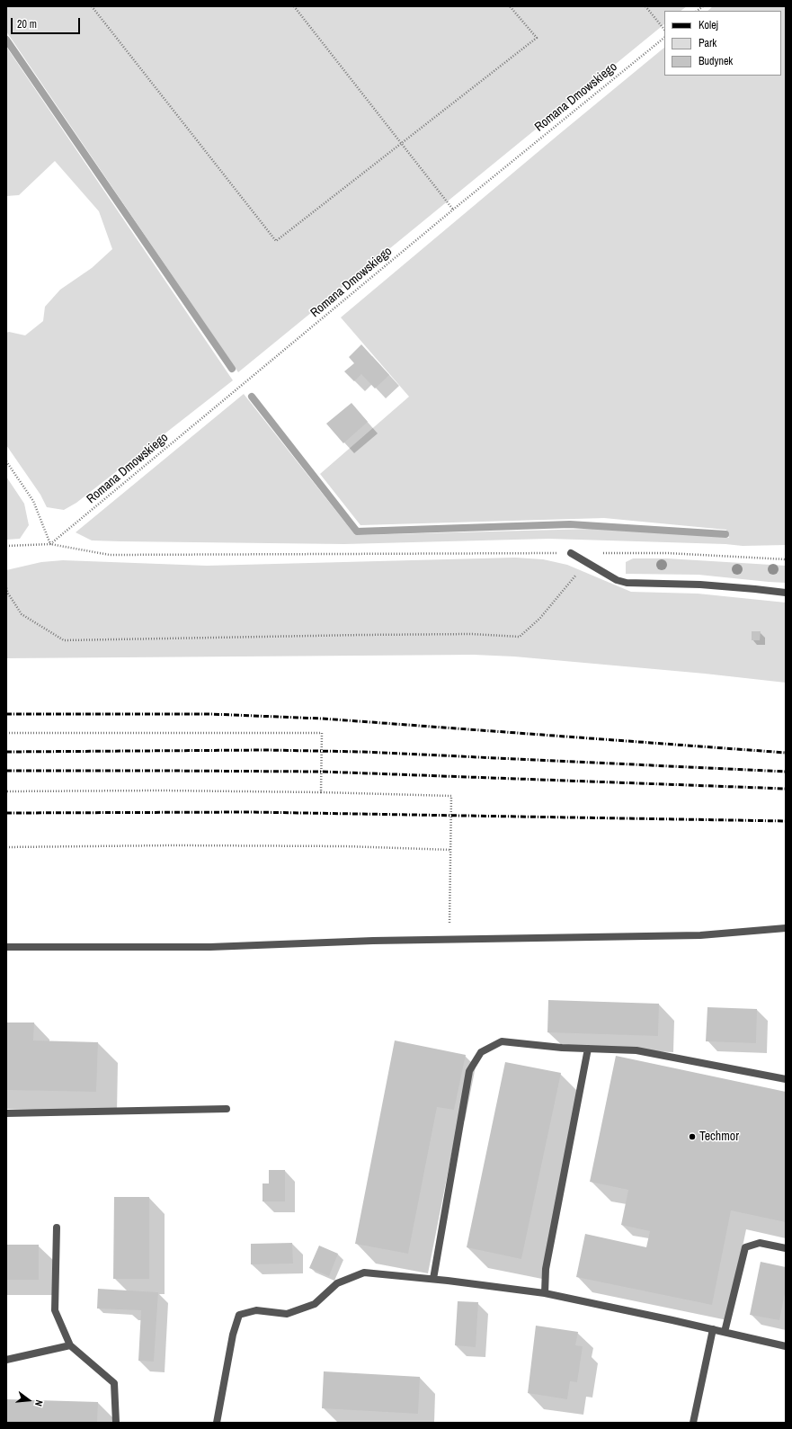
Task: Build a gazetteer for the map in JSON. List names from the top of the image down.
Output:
{
  "streets": {
    "path": ["Romana Dmowskiego"]
  },
  "places": ["Techmor"],
  "legend": ["Kolej", "Park", "Budynek"],
  "scale_bar": "20 m",
  "north": "right"
}
